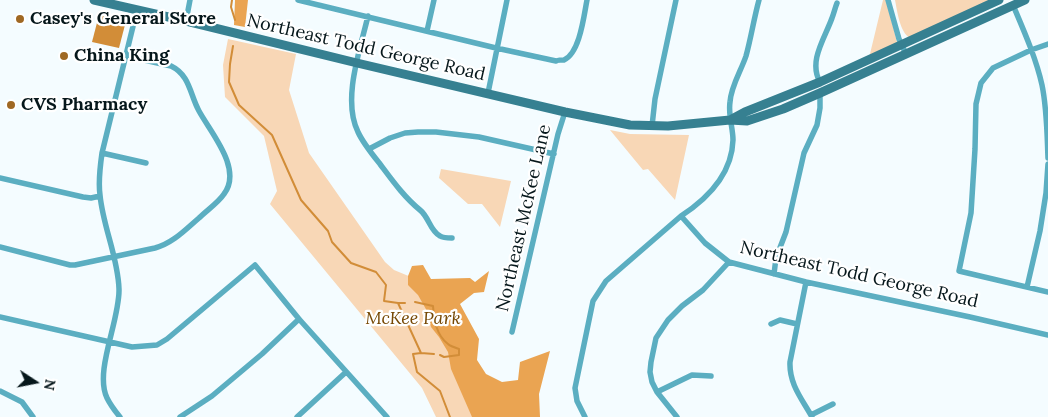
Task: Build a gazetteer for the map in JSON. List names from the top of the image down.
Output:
{
  "streets": {
    "main road": ["Northeast Todd George Road"],
    "street": ["Northeast McKee Lane"]
  },
  "crossings": [
    ["Northeast Todd George Road", "Northeast McKee Lane"]
  ],
  "parks": ["McKee Park"],
  "places": ["Casey's General Store", "China King", "CVS Pharmacy"],
  "north": "right"
}
